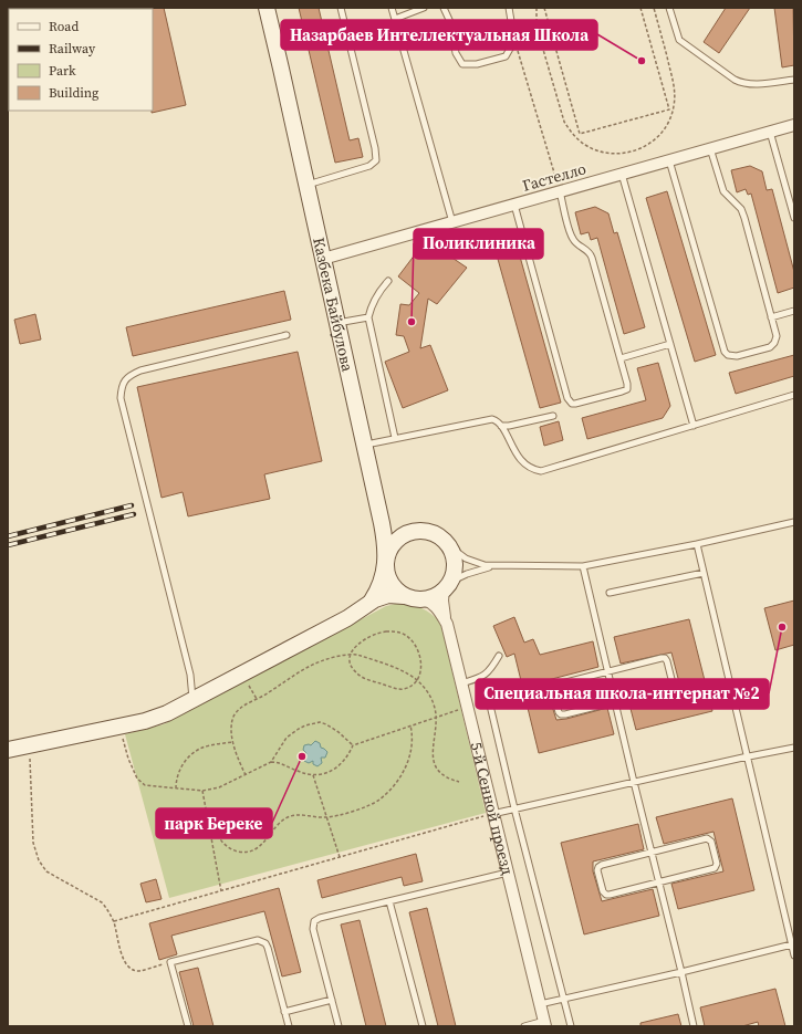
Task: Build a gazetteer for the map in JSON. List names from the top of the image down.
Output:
{
  "streets": {
    "street": ["Гастелло", "Казбека Байбулова", "5-й Сенной проезд"]
  },
  "crossings": [
    ["Гастелло", "Казбека Байбулова"],
    ["Казбека Байбулова", "5-й Сенной проезд"]
  ],
  "places": [
    "Назарбаев Интеллектуальная Школа",
    "Поликлиника",
    "Специальная школа-интернат №2",
    "парк Береке"
  ],
  "legend": [
    "Road",
    "Railway",
    "Park",
    "Building"
  ]
}
